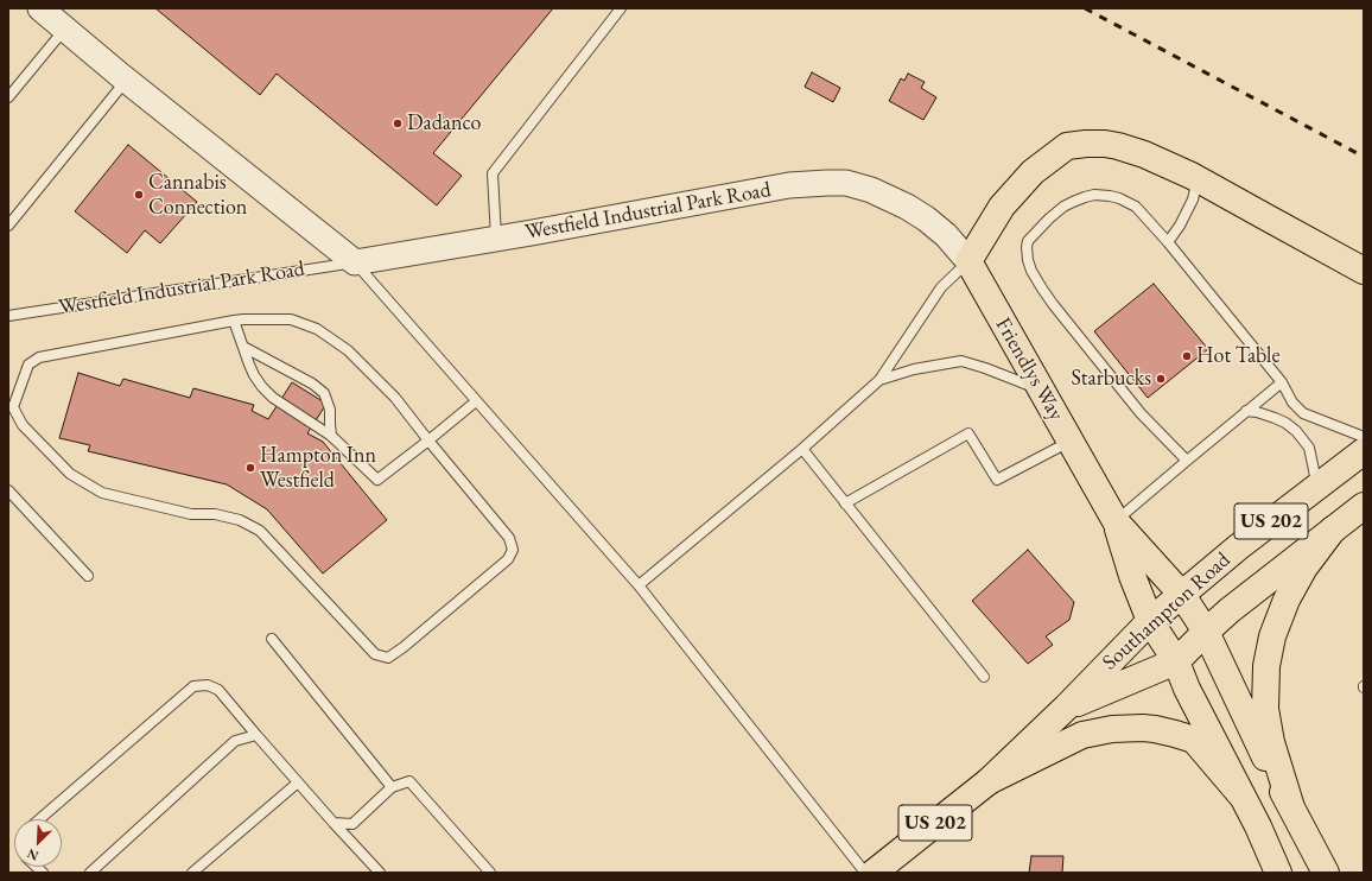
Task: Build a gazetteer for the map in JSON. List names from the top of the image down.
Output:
{
  "streets": {
    "main road": ["Friendlys Way", "US 202", "Southampton Road"],
    "street": ["Westfield Industrial Park Road"]
  },
  "crossings": [
    ["Westfield Industrial Park Road", "Friendlys Way"],
    ["Friendlys Way", "Southampton Road"]
  ],
  "places": [
    "Dadanco",
    "Cannabis Connection",
    "Hot Table",
    "Starbucks",
    "Hampton Inn Westfield"
  ],
  "north": "bottom left"
}
